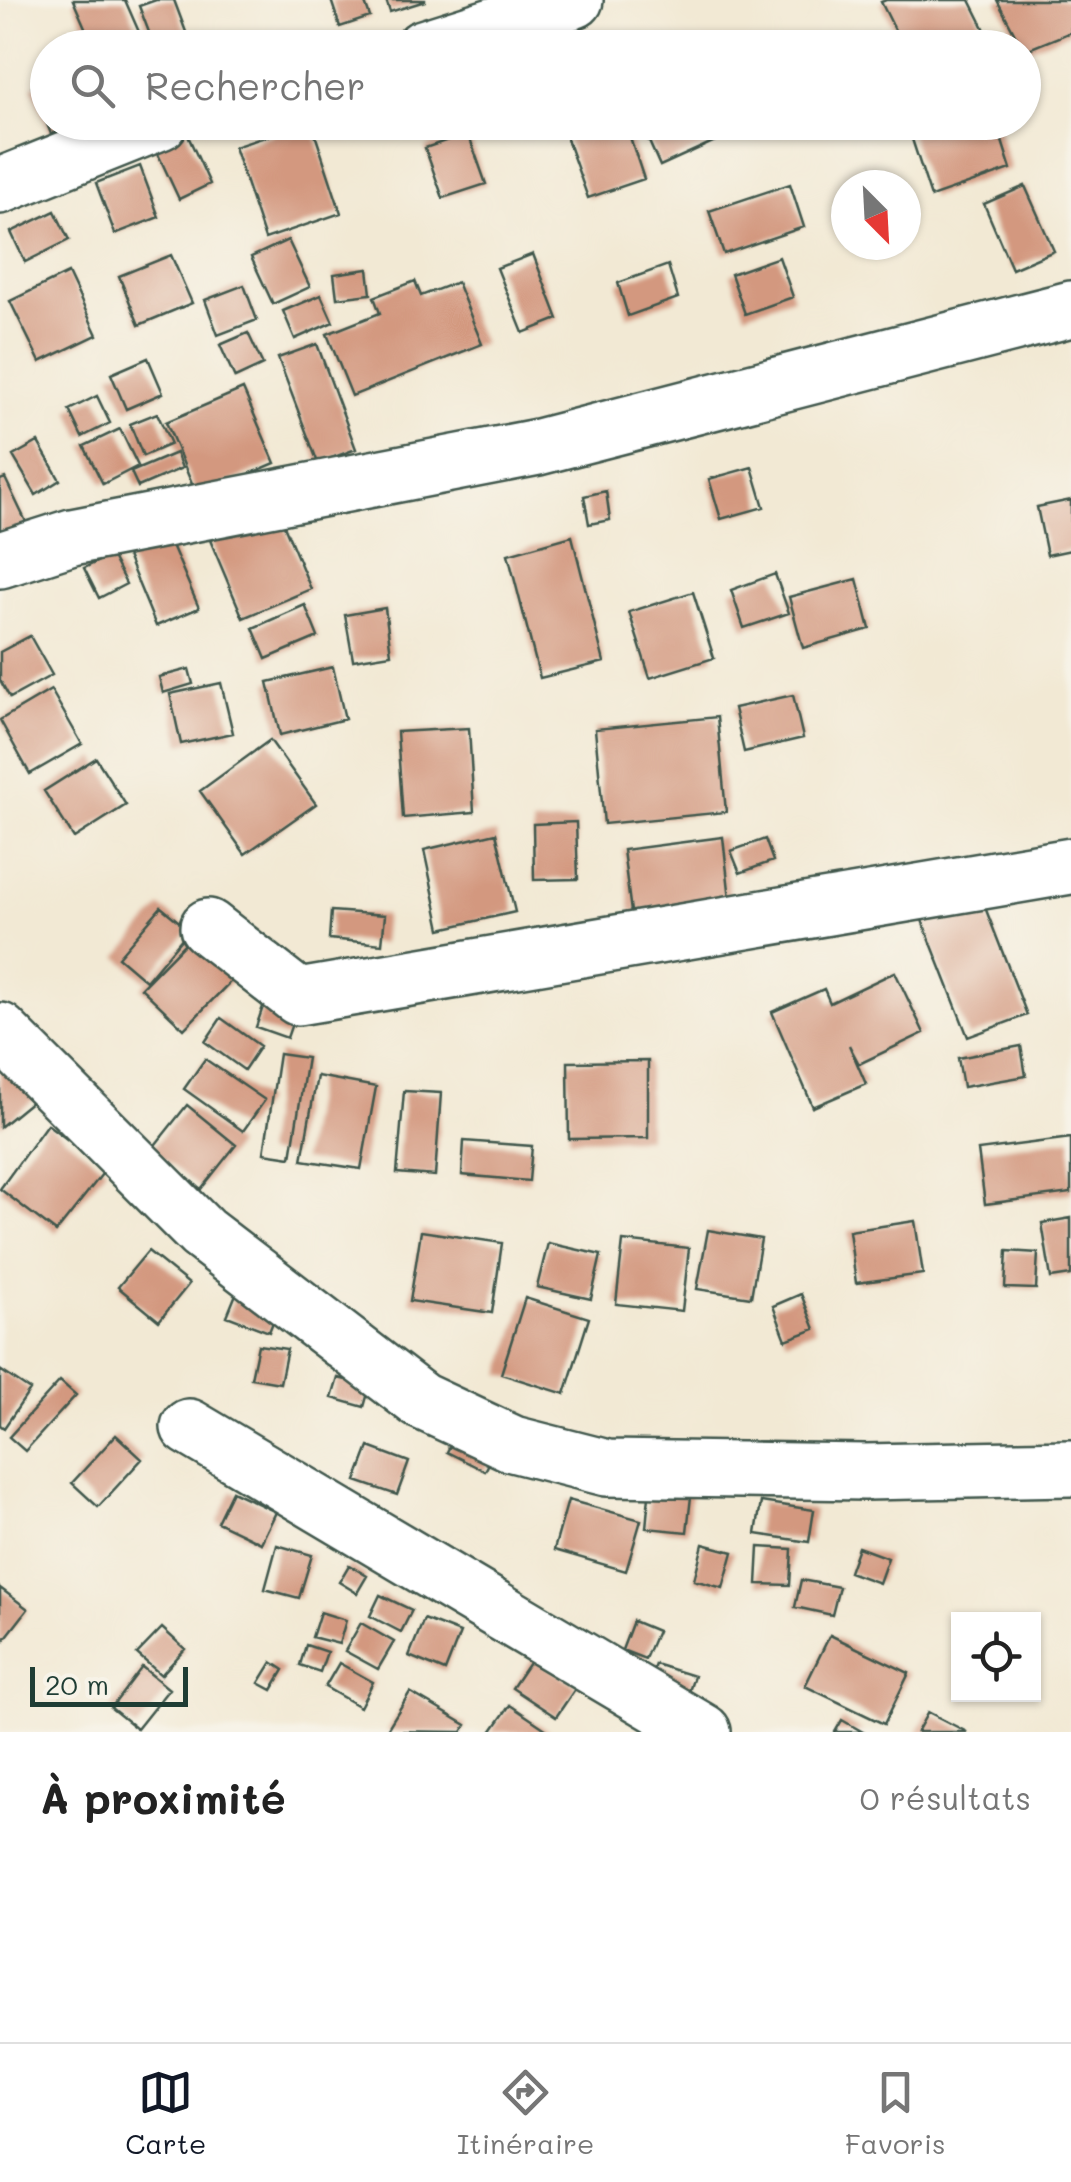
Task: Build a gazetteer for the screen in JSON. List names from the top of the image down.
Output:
{
  "scale_bar": "20 m",
  "north": "bottom right",
  "page": {
    "search": "Rechercher",
    "scale": "20 m",
    "heading": ["À proximité", "0 résultats"],
    "nav": ["Carte", "Itinéraire", "Favoris"]
  }
}
